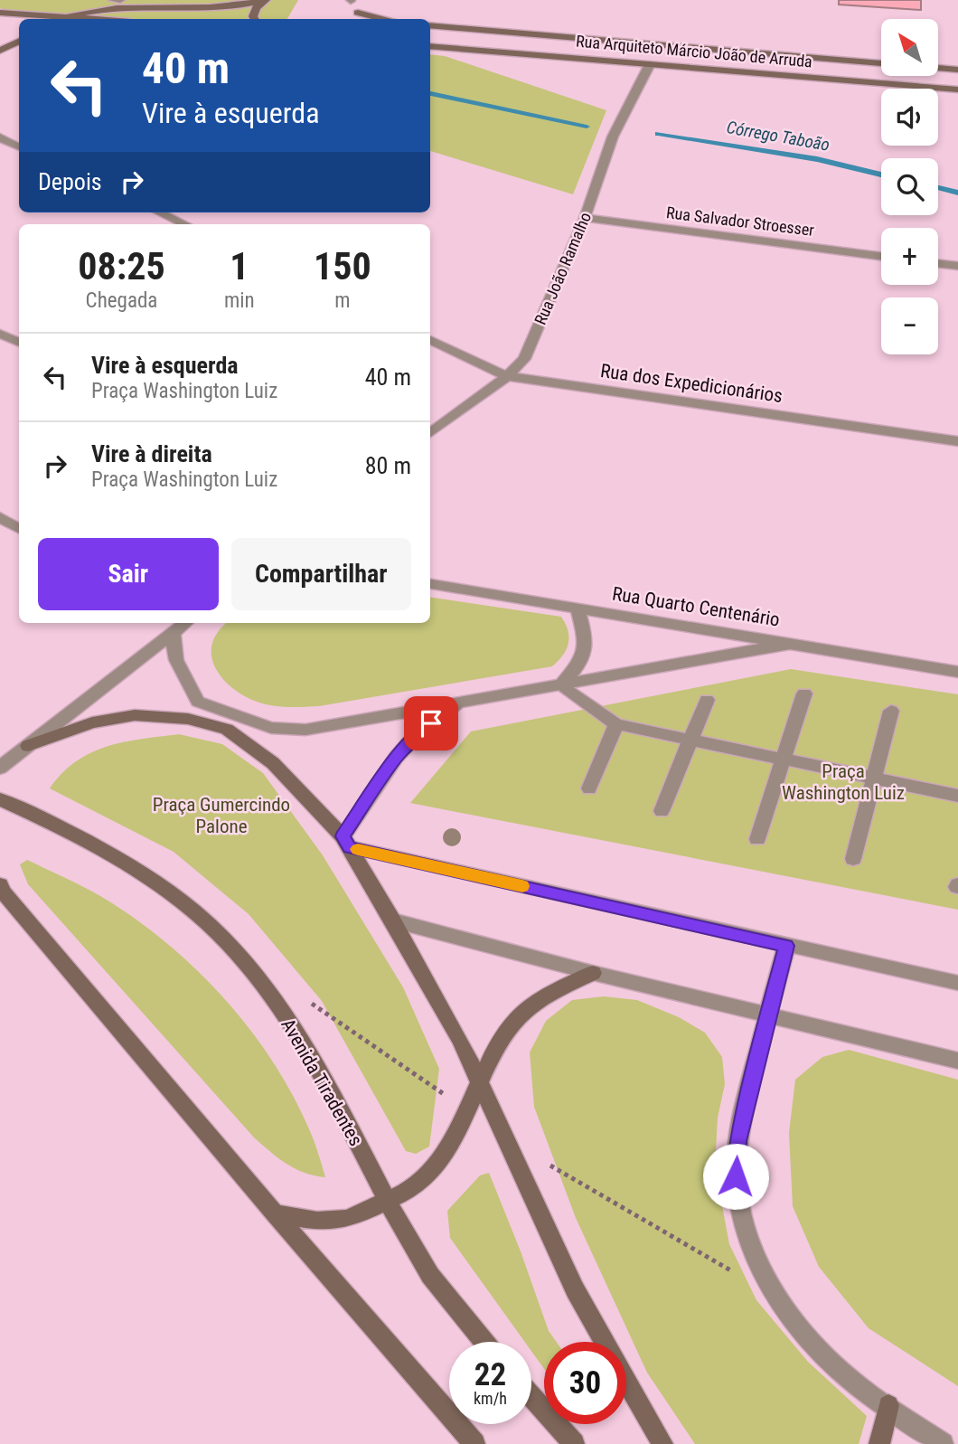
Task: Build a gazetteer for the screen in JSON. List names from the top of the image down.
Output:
{
  "streets": {
    "main road": ["Rua Arquiteto Márcio João de Arruda", "Avenida Tiradentes"],
    "street": [
      "Rua Salvador Stroesser",
      "Rua João Ramalho",
      "Rua dos Expedicionários",
      "Rua Quarto Centenário"
    ]
  },
  "crossings": [
    ["Rua Arquiteto Márcio João de Arruda", "Rua João Ramalho"],
    ["Rua Salvador Stroesser", "Rua João Ramalho"],
    ["Rua João Ramalho", "Rua dos Expedicionários"]
  ],
  "water": ["Córrego Taboão"],
  "parks": ["Praça Washington Luiz", "Praça Gumercindo Palone"],
  "north": "top left",
  "page": {
    "map_buttons": ["+", "−"],
    "turn": ["40 m", "Vire à esquerda"],
    "then": "Depois",
    "eta": [
      "08:25",
      "Chegada",
      "1",
      "min",
      "150",
      "m"
    ],
    "list": [
      {
        "name": "Vire à esquerda",
        "note": "Praça Washington Luiz",
        "value": "40 m"
      },
      {
        "name": "Vire à direita",
        "note": "Praça Washington Luiz",
        "value": "80 m"
      }
    ],
    "buttons": ["Sair", "Compartilhar"],
    "speed": "22 km/h",
    "limit": "30"
  }
}
